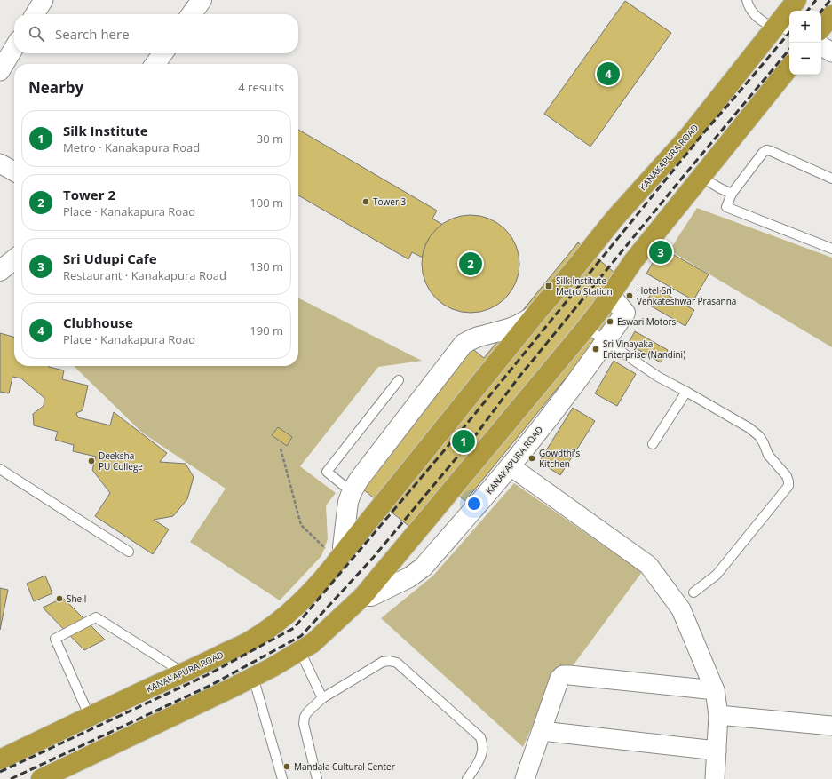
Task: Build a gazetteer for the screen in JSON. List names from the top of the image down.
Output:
{
  "streets": {
    "highway": ["KANAKAPURA ROAD"]
  },
  "places": {
    "other": [
      "Tower 3",
      "Hotel Sri Venkateshwar Prasanna",
      "Eswari Motors",
      "Sri Vinayaka Enterprise (Nandini)",
      "Gowdthi's Kitchen",
      "Deeksha PU College",
      "Shell",
      "Mandala Cultural Center"
    ],
    "transit": ["Silk Institute Metro Station"]
  },
  "page": {
    "map_buttons": ["+", "−"],
    "search": "Search here",
    "pins": [
      "4",
      "3",
      "2",
      "1"
    ],
    "heading": ["Nearby", "4 results"],
    "list": [
      {
        "mark": "1",
        "name": "Silk Institute",
        "note": "Metro · Kanakapura Road",
        "value": "30 m"
      },
      {
        "mark": "2",
        "name": "Tower 2",
        "note": "Place · Kanakapura Road",
        "value": "100 m"
      },
      {
        "mark": "3",
        "name": "Sri Udupi Cafe",
        "note": "Restaurant · Kanakapura Road",
        "value": "130 m"
      },
      {
        "mark": "4",
        "name": "Clubhouse",
        "note": "Place · Kanakapura Road",
        "value": "190 m"
      }
    ]
  }
}
